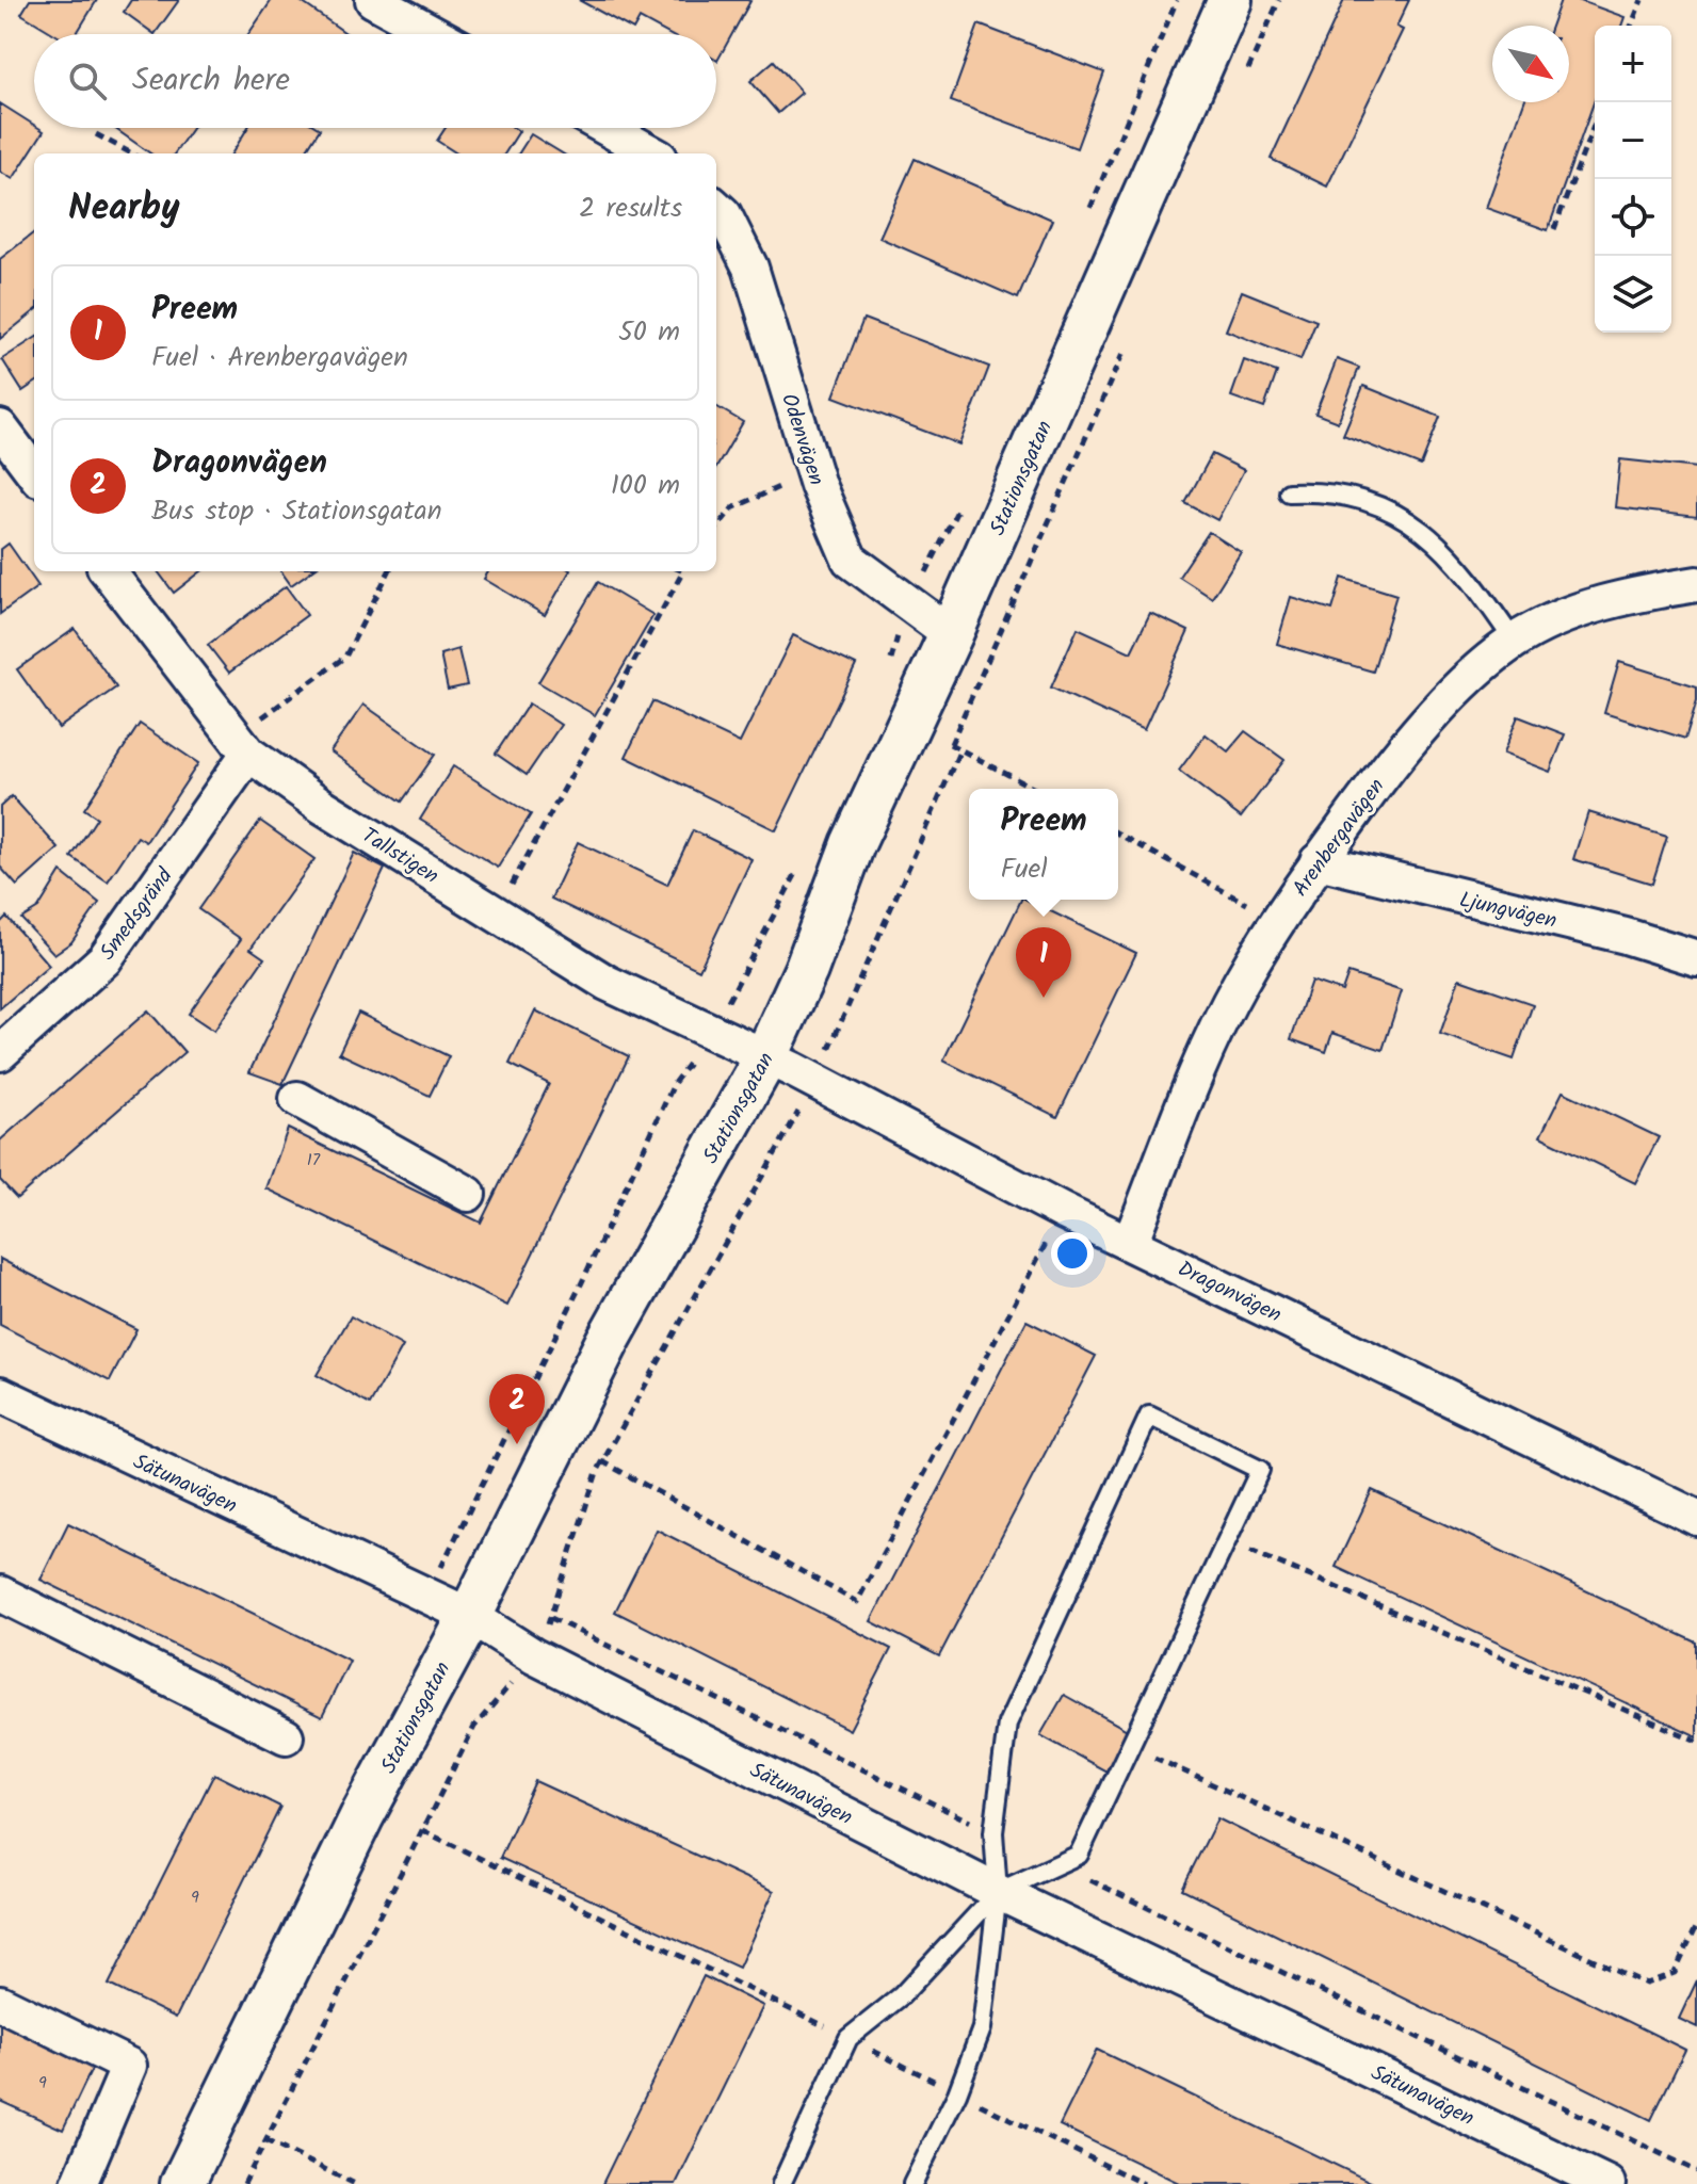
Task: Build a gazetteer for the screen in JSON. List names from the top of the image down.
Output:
{
  "streets": {
    "street": [
      "Odenvägen",
      "Stationsgatan",
      "Arenbergavägen",
      "Tallstigen",
      "Ljungvägen",
      "Smedsgränd",
      "Dragonvägen",
      "Sätunavägen"
    ]
  },
  "crossings": [
    ["Odenvägen", "Stationsgatan"],
    ["Stationsgatan", "Tallstigen"],
    ["Stationsgatan", "Dragonvägen"],
    ["Stationsgatan", "Sätunavägen"],
    ["Arenbergavägen", "Ljungvägen"],
    ["Arenbergavägen", "Dragonvägen"],
    ["Tallstigen", "Smedsgränd"],
    ["Tallstigen", "Dragonvägen"]
  ],
  "house_numbers": ["17", "9", "9"],
  "north": "bottom right",
  "page": {
    "map_buttons": ["+", "−"],
    "search": "Search here",
    "heading": ["Nearby", "2 results"],
    "list": [
      {
        "mark": "1",
        "name": "Preem",
        "note": "Fuel · Arenbergavägen",
        "value": "50 m"
      },
      {
        "mark": "2",
        "name": "Dragonvägen",
        "note": "Bus stop · Stationsgatan",
        "value": "100 m"
      }
    ],
    "popup": ["Preem", "Fuel"],
    "pins": ["1", "2"]
  }
}
